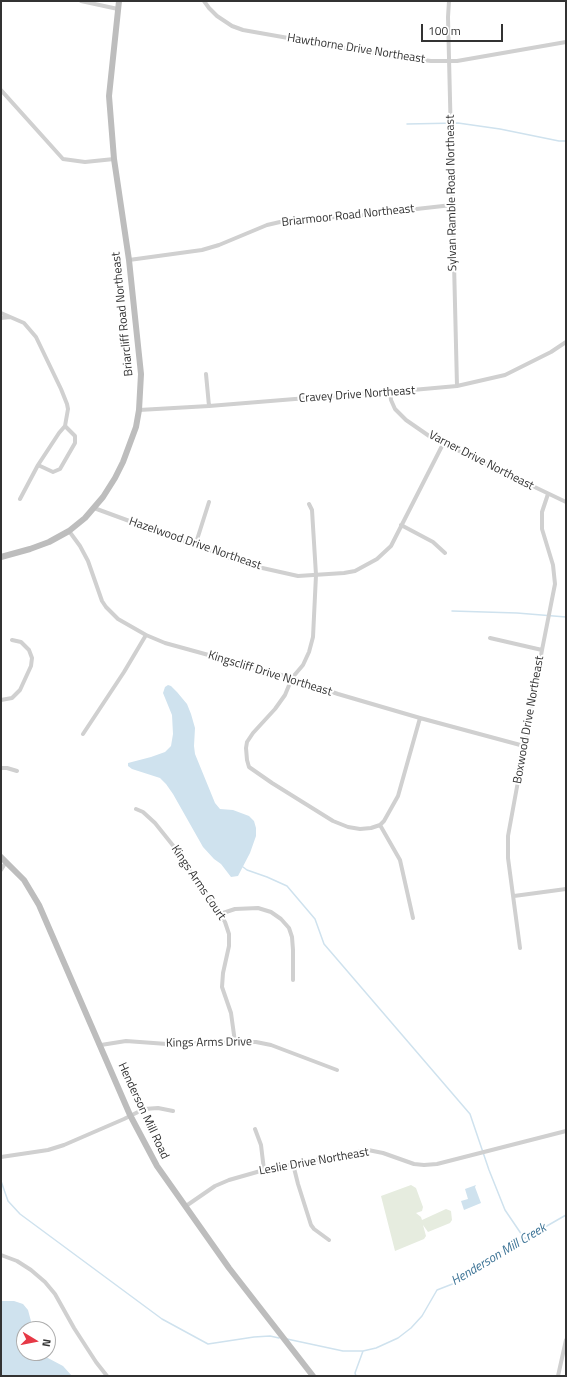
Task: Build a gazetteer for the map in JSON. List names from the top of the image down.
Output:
{
  "streets": {
    "main road": ["Briarcliff Road Northeast", "Henderson Mill Road"],
    "street": [
      "Hawthorne Drive Northeast",
      "Sylvan Ramble Road Northeast",
      "Briarmoor Road Northeast",
      "Cravey Drive Northeast",
      "Varner Drive Northeast",
      "Hazelwood Drive Northeast",
      "Kingscliff Drive Northeast",
      "Boxwood Drive Northeast",
      "Kings Arms Court",
      "Kings Arms Drive",
      "Leslie Drive Northeast"
    ]
  },
  "crossings": [
    ["Hawthorne Drive Northeast", "Sylvan Ramble Road Northeast"],
    ["Sylvan Ramble Road Northeast", "Briarmoor Road Northeast"],
    ["Sylvan Ramble Road Northeast", "Cravey Drive Northeast"],
    ["Briarmoor Road Northeast", "Briarcliff Road Northeast"],
    ["Briarcliff Road Northeast", "Cravey Drive Northeast"],
    ["Briarcliff Road Northeast", "Hazelwood Drive Northeast"],
    ["Briarcliff Road Northeast", "Kingscliff Drive Northeast"],
    ["Cravey Drive Northeast", "Varner Drive Northeast"],
    ["Varner Drive Northeast", "Hazelwood Drive Northeast"],
    ["Varner Drive Northeast", "Boxwood Drive Northeast"],
    ["Kingscliff Drive Northeast", "Boxwood Drive Northeast"],
    ["Kings Arms Court", "Kings Arms Drive"],
    ["Kings Arms Drive", "Henderson Mill Road"],
    ["Henderson Mill Road", "Leslie Drive Northeast"]
  ],
  "water": ["Henderson Mill Creek"],
  "scale_bar": "100 m",
  "north": "right"
}
